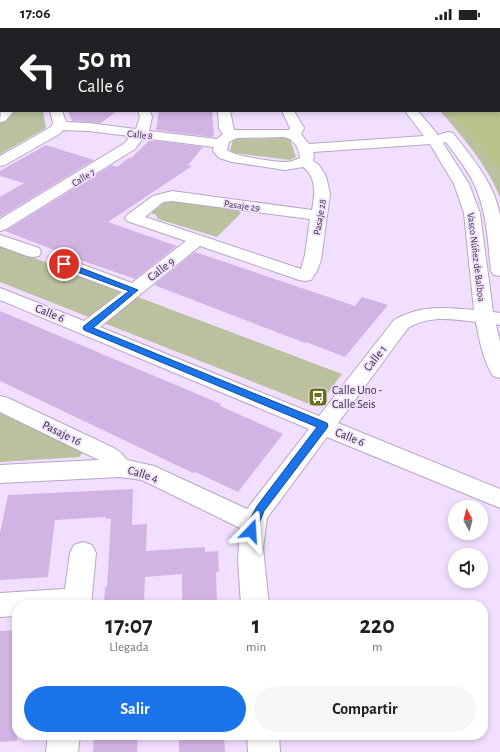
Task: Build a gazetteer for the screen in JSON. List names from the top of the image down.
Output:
{
  "streets": {
    "street": [
      "Calle 8",
      "Calle 7",
      "Pasaje 29",
      "Pasaje 28",
      "Vasco Núñez de Balboa",
      "Calle 9",
      "Calle 6",
      "Calle 1",
      "Pasaje 16",
      "Calle 4"
    ]
  },
  "crossings": [
    ["Calle 8", "Calle 7"],
    ["Pasaje 29", "Pasaje 28"],
    ["Pasaje 29", "Calle 9"],
    ["Pasaje 28", "Calle 9"],
    ["Vasco Núñez de Balboa", "Calle 1"],
    ["Calle 9", "Calle 6"],
    ["Calle 6", "Calle 1"],
    ["Calle 1", "Calle 4"],
    ["Pasaje 16", "Calle 4"]
  ],
  "places": {
    "bus stop": ["Calle Uno - Calle Seis"]
  },
  "north": "top",
  "page": {
    "status": "17:06",
    "turn": ["50 m", "Calle 6"],
    "eta": [
      "17:07",
      "Llegada",
      "1",
      "min",
      "220",
      "m"
    ],
    "buttons": ["Salir", "Compartir"]
  }
}
